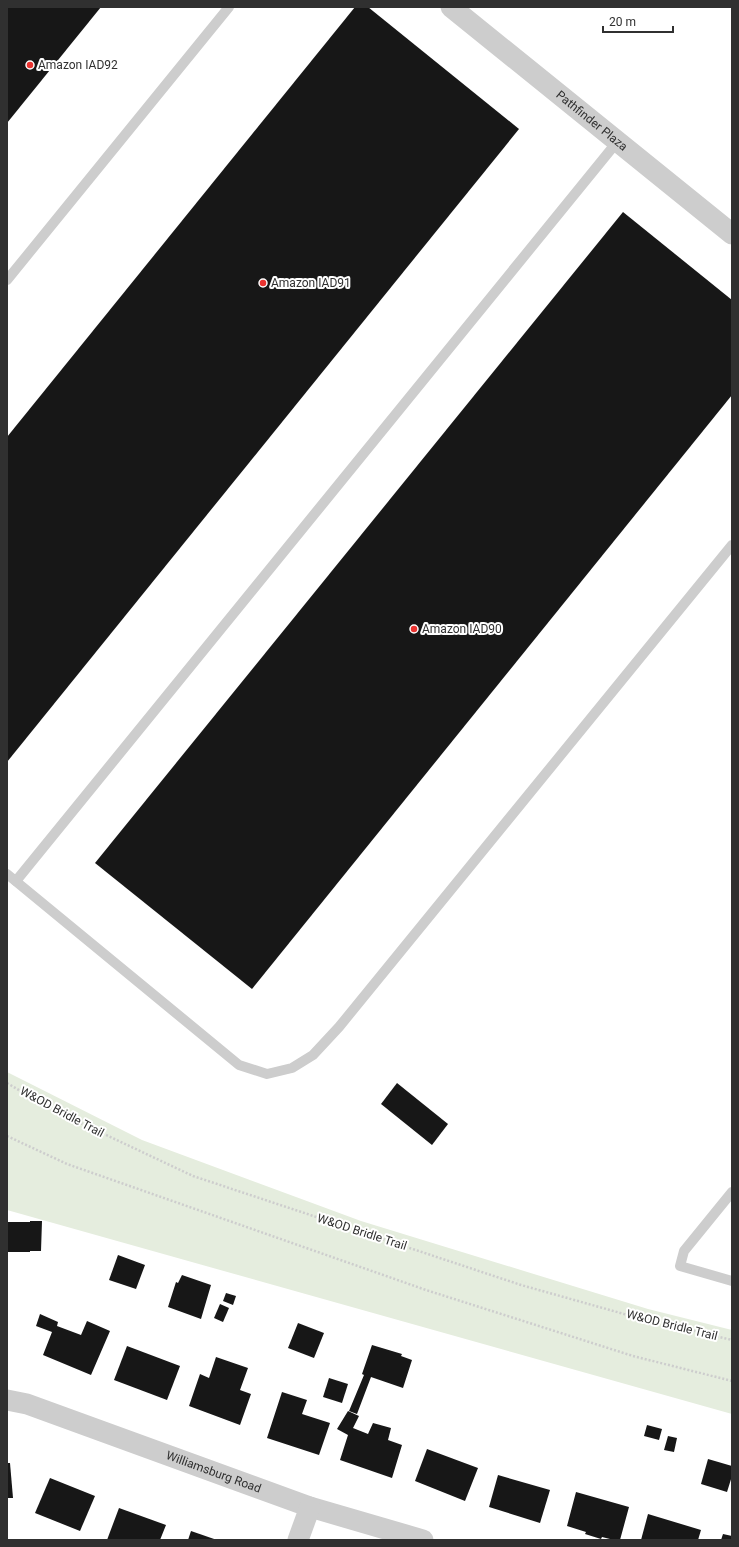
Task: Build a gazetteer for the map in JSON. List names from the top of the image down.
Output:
{
  "streets": {
    "street": ["Pathfinder Plaza", "Williamsburg Road"],
    "path": ["W&OD Bridle Trail"]
  },
  "places": ["Amazon IAD92", "Amazon IAD91", "Amazon IAD90"],
  "scale_bar": "20 m"
}
